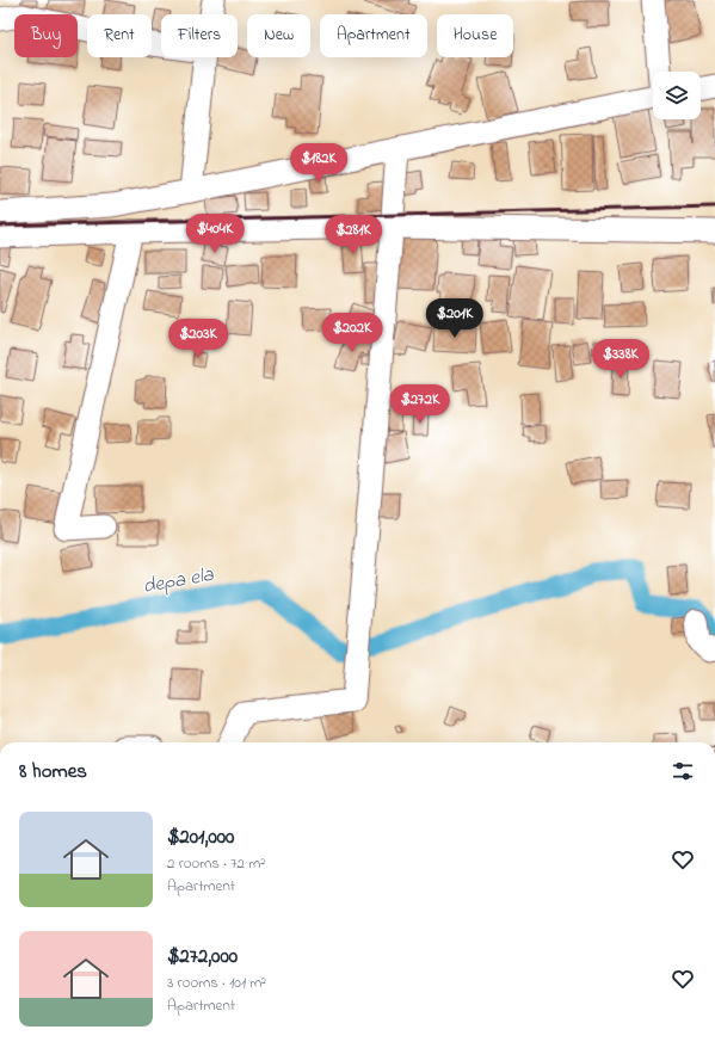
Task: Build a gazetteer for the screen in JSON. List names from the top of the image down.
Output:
{
  "water": ["depa ela"],
  "page": {
    "chip": [
      "Buy",
      "Rent",
      "Filters",
      "New",
      "Apartment",
      "House"
    ],
    "price": [
      "$182K",
      "$404K",
      "$281K",
      "$201K",
      "$202K",
      "$203K",
      "$338K",
      "$272K"
    ],
    "heading": "8 homes",
    "list": [
      {
        "name": "$201,000",
        "note": "2 rooms · 72 m² · Apartment"
      },
      {
        "name": "$272,000",
        "note": "3 rooms · 101 m² · Apartment"
      }
    ]
  }
}
